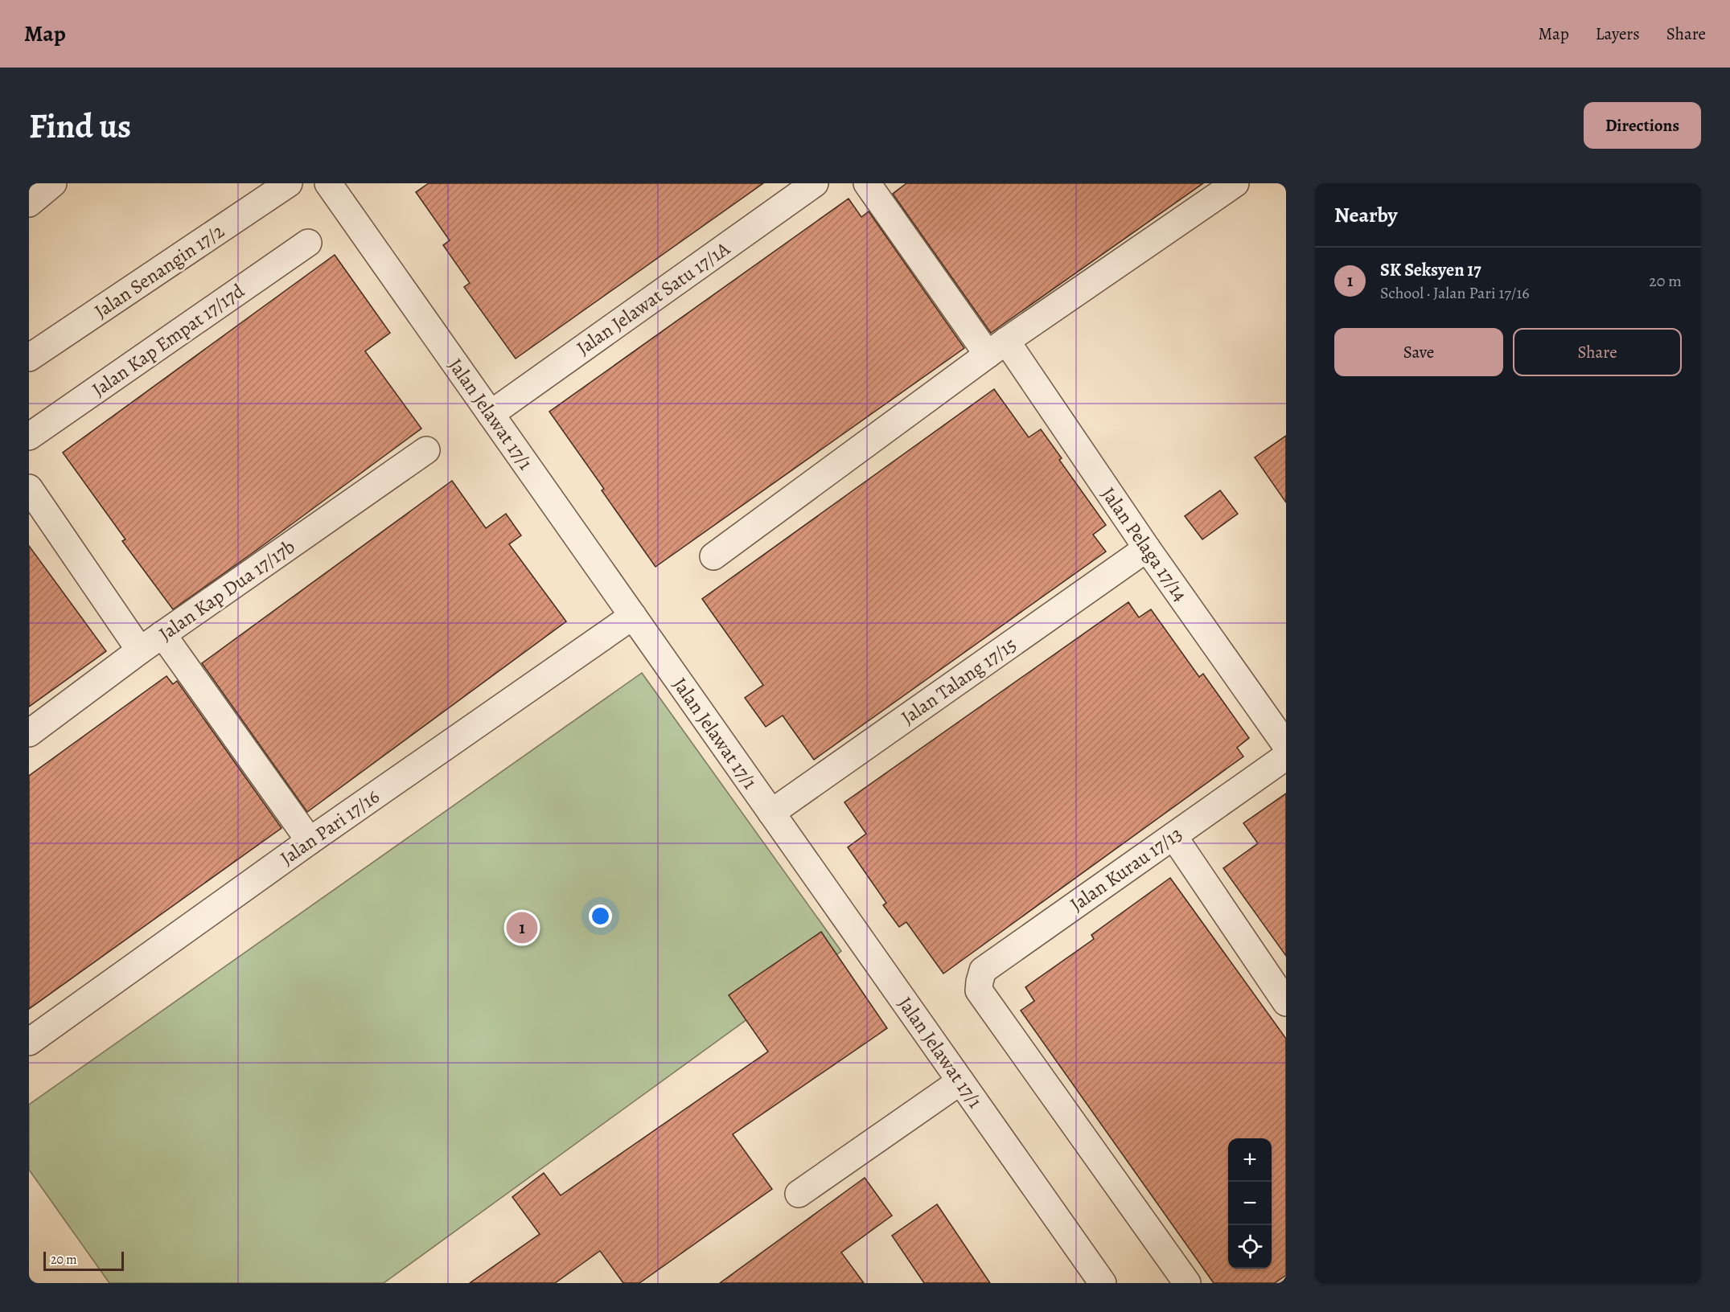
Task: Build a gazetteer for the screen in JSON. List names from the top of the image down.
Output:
{
  "streets": {
    "street": [
      "Jalan Senangin 17/2",
      "Jalan Jelawat Satu 17/1A",
      "Jalan Kap Empat 17/17d",
      "Jalan Jelawat 17/1",
      "Jalan Pelaga 17/14",
      "Jalan Kap Dua 17/17b",
      "Jalan Talang 17/15",
      "Jalan Pari 17/16",
      "Jalan Kurau 17/13"
    ]
  },
  "crossings": [
    ["Jalan Jelawat Satu 17/1A", "Jalan Jelawat 17/1"],
    ["Jalan Jelawat 17/1", "Jalan Talang 17/15"],
    ["Jalan Jelawat 17/1", "Jalan Pari 17/16"],
    ["Jalan Pelaga 17/14", "Jalan Talang 17/15"]
  ],
  "scale_bar": "20 m",
  "page": {
    "header": "Map",
    "nav": ["Map", "Layers", "Share"],
    "buttons": [
      "Directions",
      ["Save", "Share"]
    ],
    "title": "Find us",
    "heading": "Nearby",
    "list": [
      {
        "mark": "1",
        "name": "SK Seksyen 17",
        "note": "School · Jalan Pari 17/16",
        "value": "20 m"
      }
    ],
    "pins": "1",
    "map_buttons": ["+", "−"],
    "scale": "20 m"
  }
}
